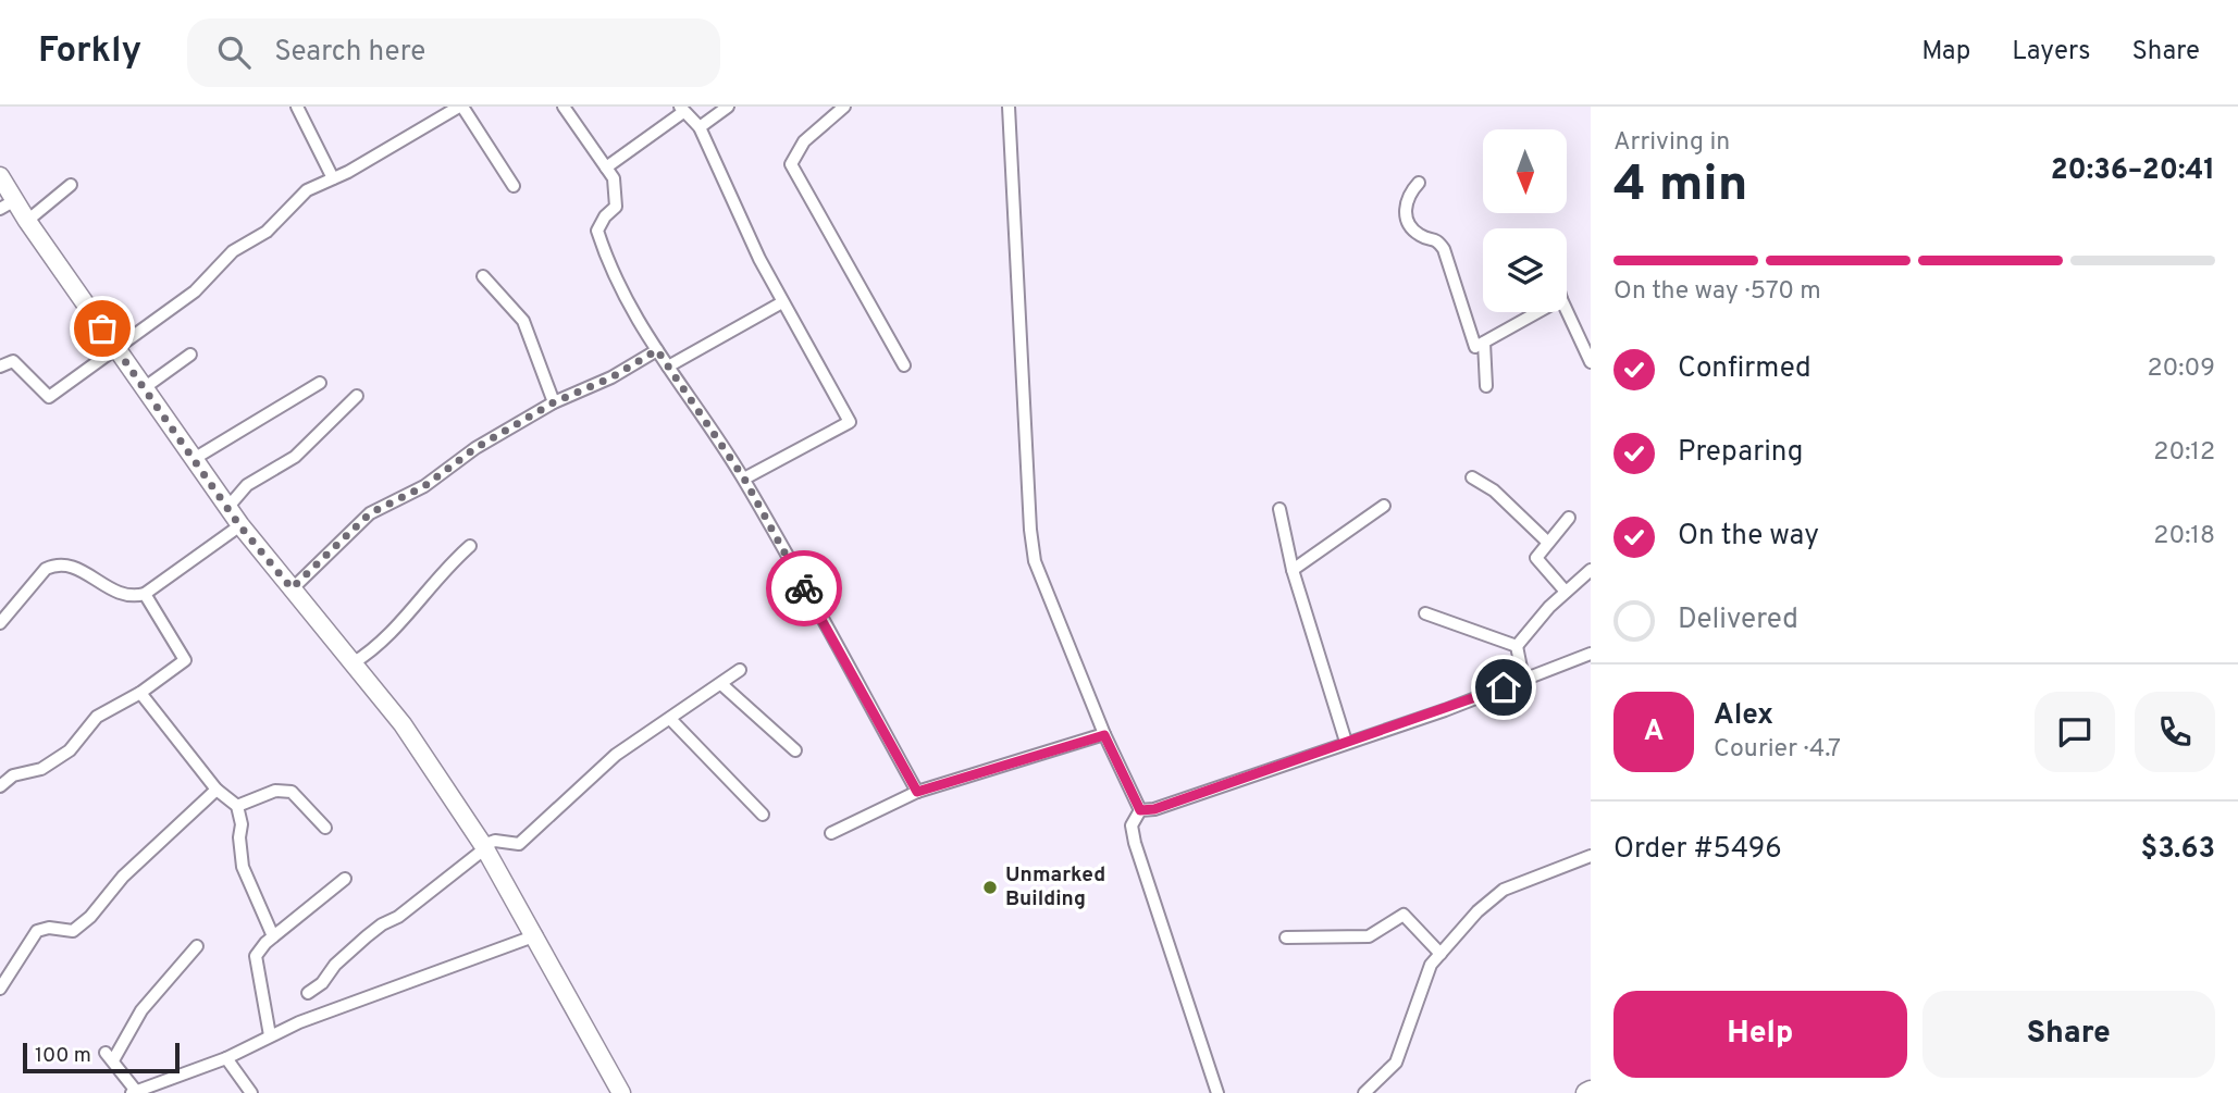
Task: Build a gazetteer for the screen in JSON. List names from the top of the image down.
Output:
{
  "places": ["Unmarked Building"],
  "scale_bar": "100 m",
  "north": "bottom",
  "page": {
    "header": "Forkly",
    "search": "Search here",
    "nav": ["Map", "Layers", "Share"],
    "heading": ["4 min", "Arriving in", "20:36–20:41"],
    "panel": [
      "Alex",
      "Courier · 4.7",
      "Order #5496",
      "$3.63"
    ],
    "bar": "On the way · 570 m",
    "list": [
      ["Confirmed", "20:09"],
      ["Preparing", "20:12"],
      ["On the way", "20:18"],
      "Delivered"
    ],
    "round": "A",
    "buttons": ["Help", "Share"],
    "scale": "100 m"
  }
}
